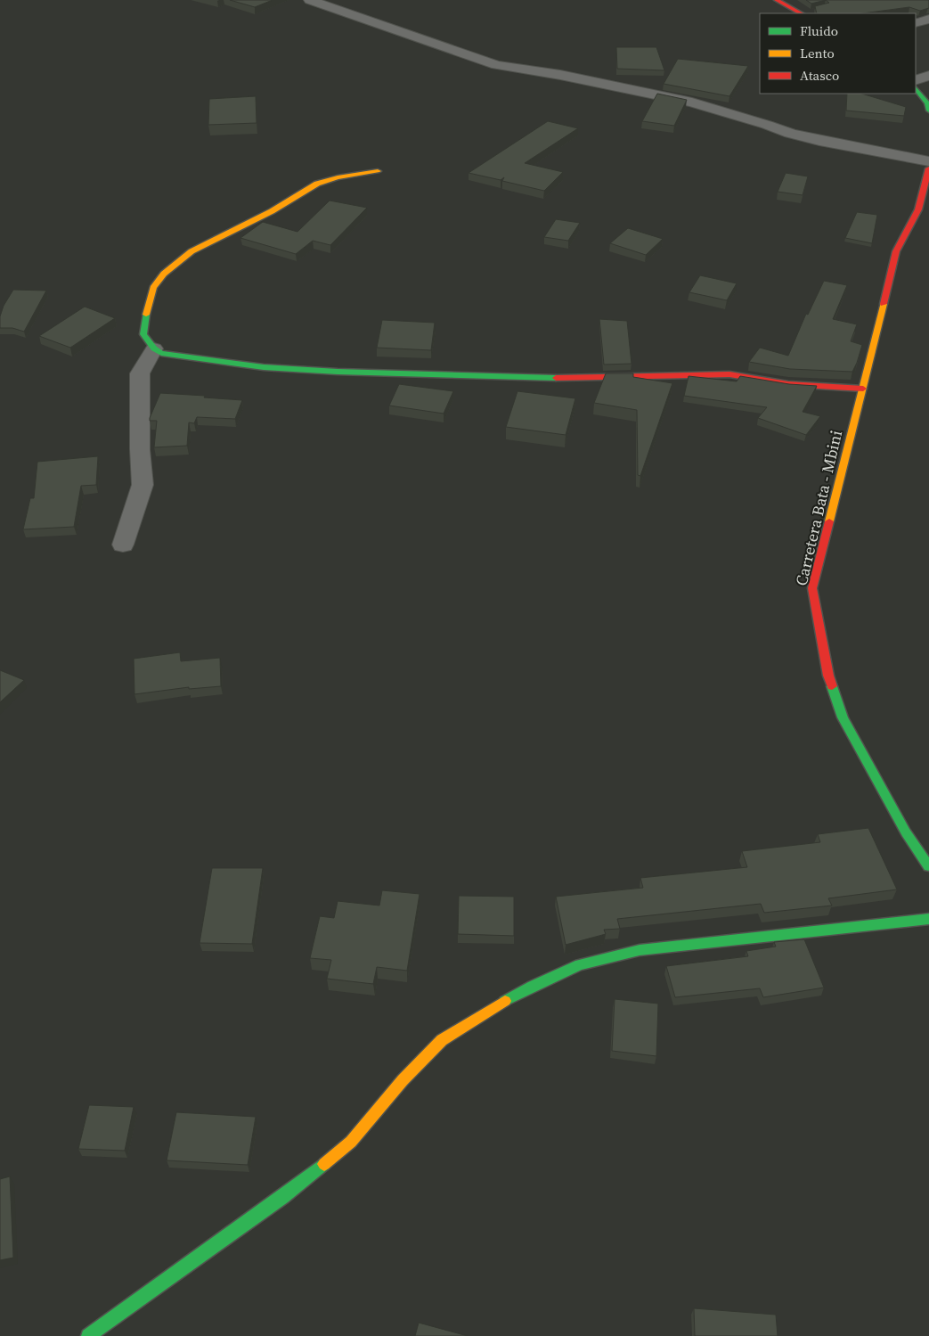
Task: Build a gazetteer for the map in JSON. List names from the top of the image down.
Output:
{
  "streets": {
    "street": ["Carretera Bata - Mbini"]
  },
  "legend": ["Fluido", "Lento", "Atasco"]
}
